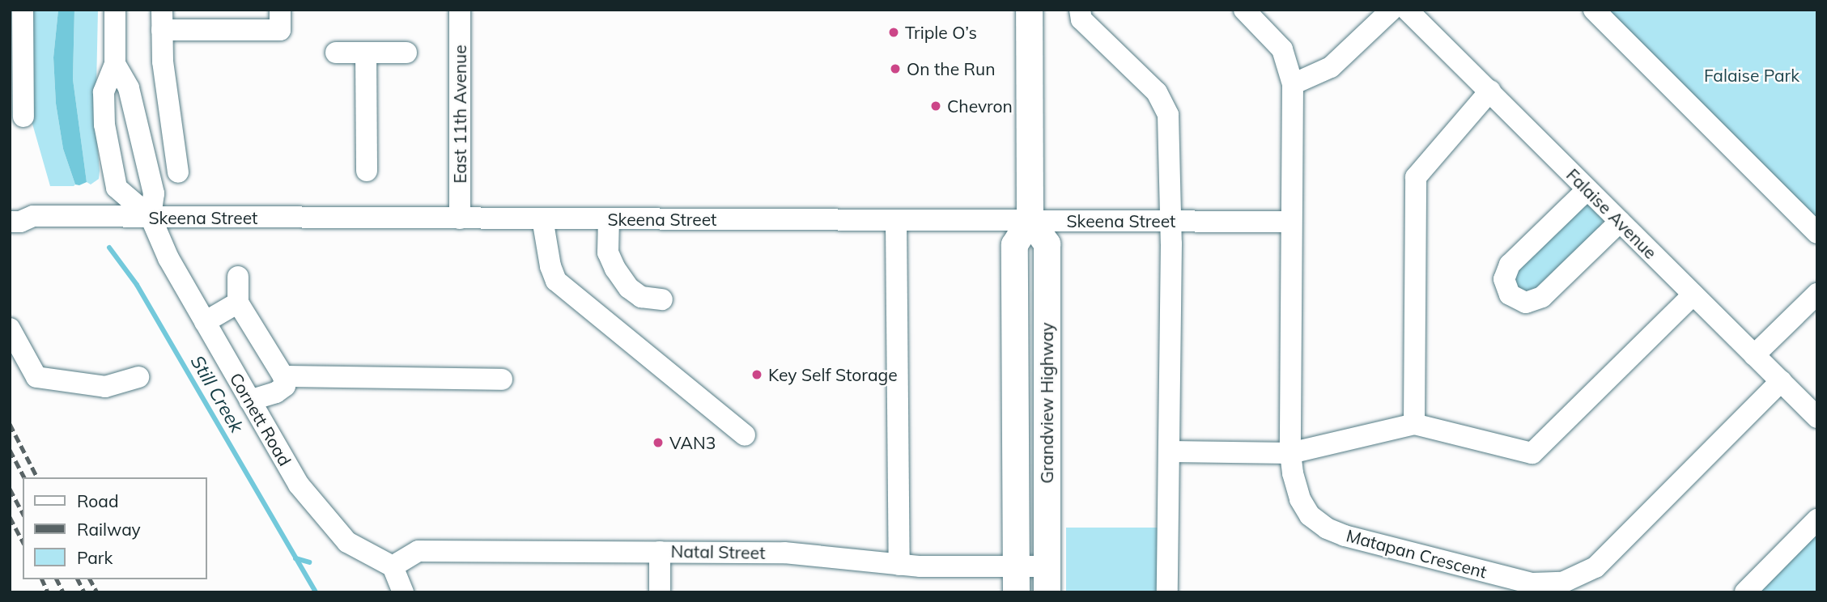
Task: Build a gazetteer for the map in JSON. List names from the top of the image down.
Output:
{
  "streets": {
    "main road": ["Grandview Highway"],
    "street": [
      "East 11th Avenue",
      "Falaise Avenue",
      "Skeena Street",
      "Cornett Road",
      "Natal Street",
      "Matapan Crescent"
    ]
  },
  "crossings": [
    ["East 11th Avenue", "Skeena Street"],
    ["Falaise Avenue", "Matapan Crescent"],
    ["Skeena Street", "Grandview Highway"],
    ["Skeena Street", "Cornett Road"],
    ["Skeena Street", "Matapan Crescent"],
    ["Grandview Highway", "Natal Street"],
    ["Cornett Road", "Natal Street"]
  ],
  "water": ["Still Creek"],
  "parks": ["Falaise Park"],
  "places": [
    "Triple O’s",
    "On the Run",
    "Chevron",
    "Key Self Storage",
    "VAN3"
  ],
  "legend": ["Road", "Railway", "Park"]
}
